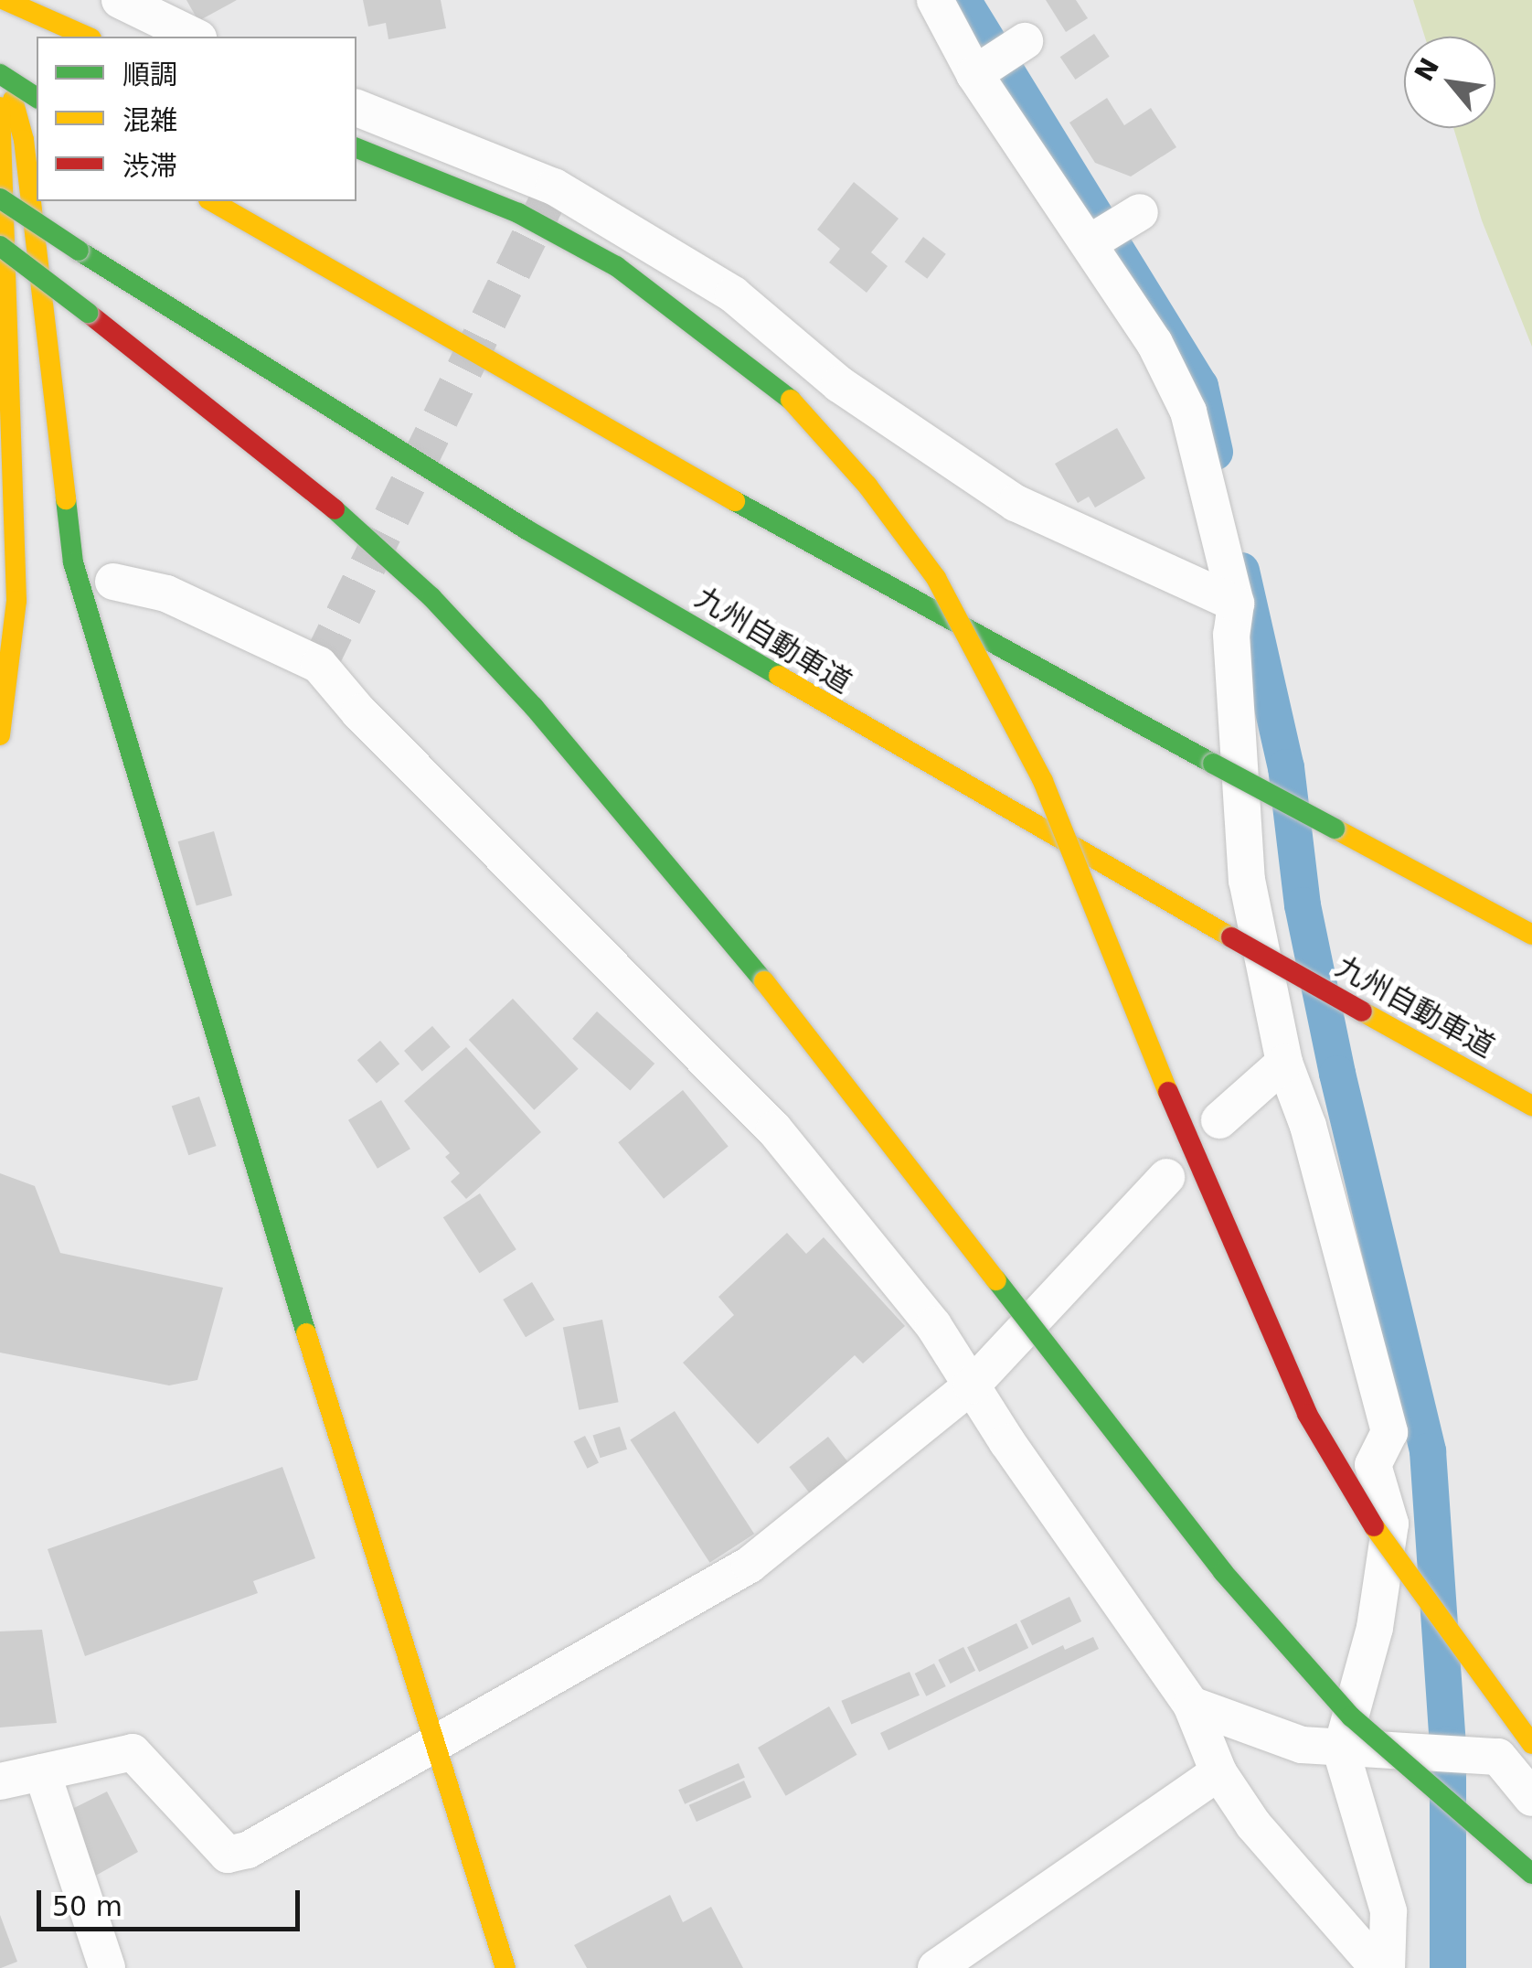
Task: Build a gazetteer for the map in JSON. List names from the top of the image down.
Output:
{
  "streets": {
    "main road": ["九州自動車道"]
  },
  "legend": ["順調", "混雑", "渋滞"],
  "scale_bar": "50 m",
  "north": "top left"
}
